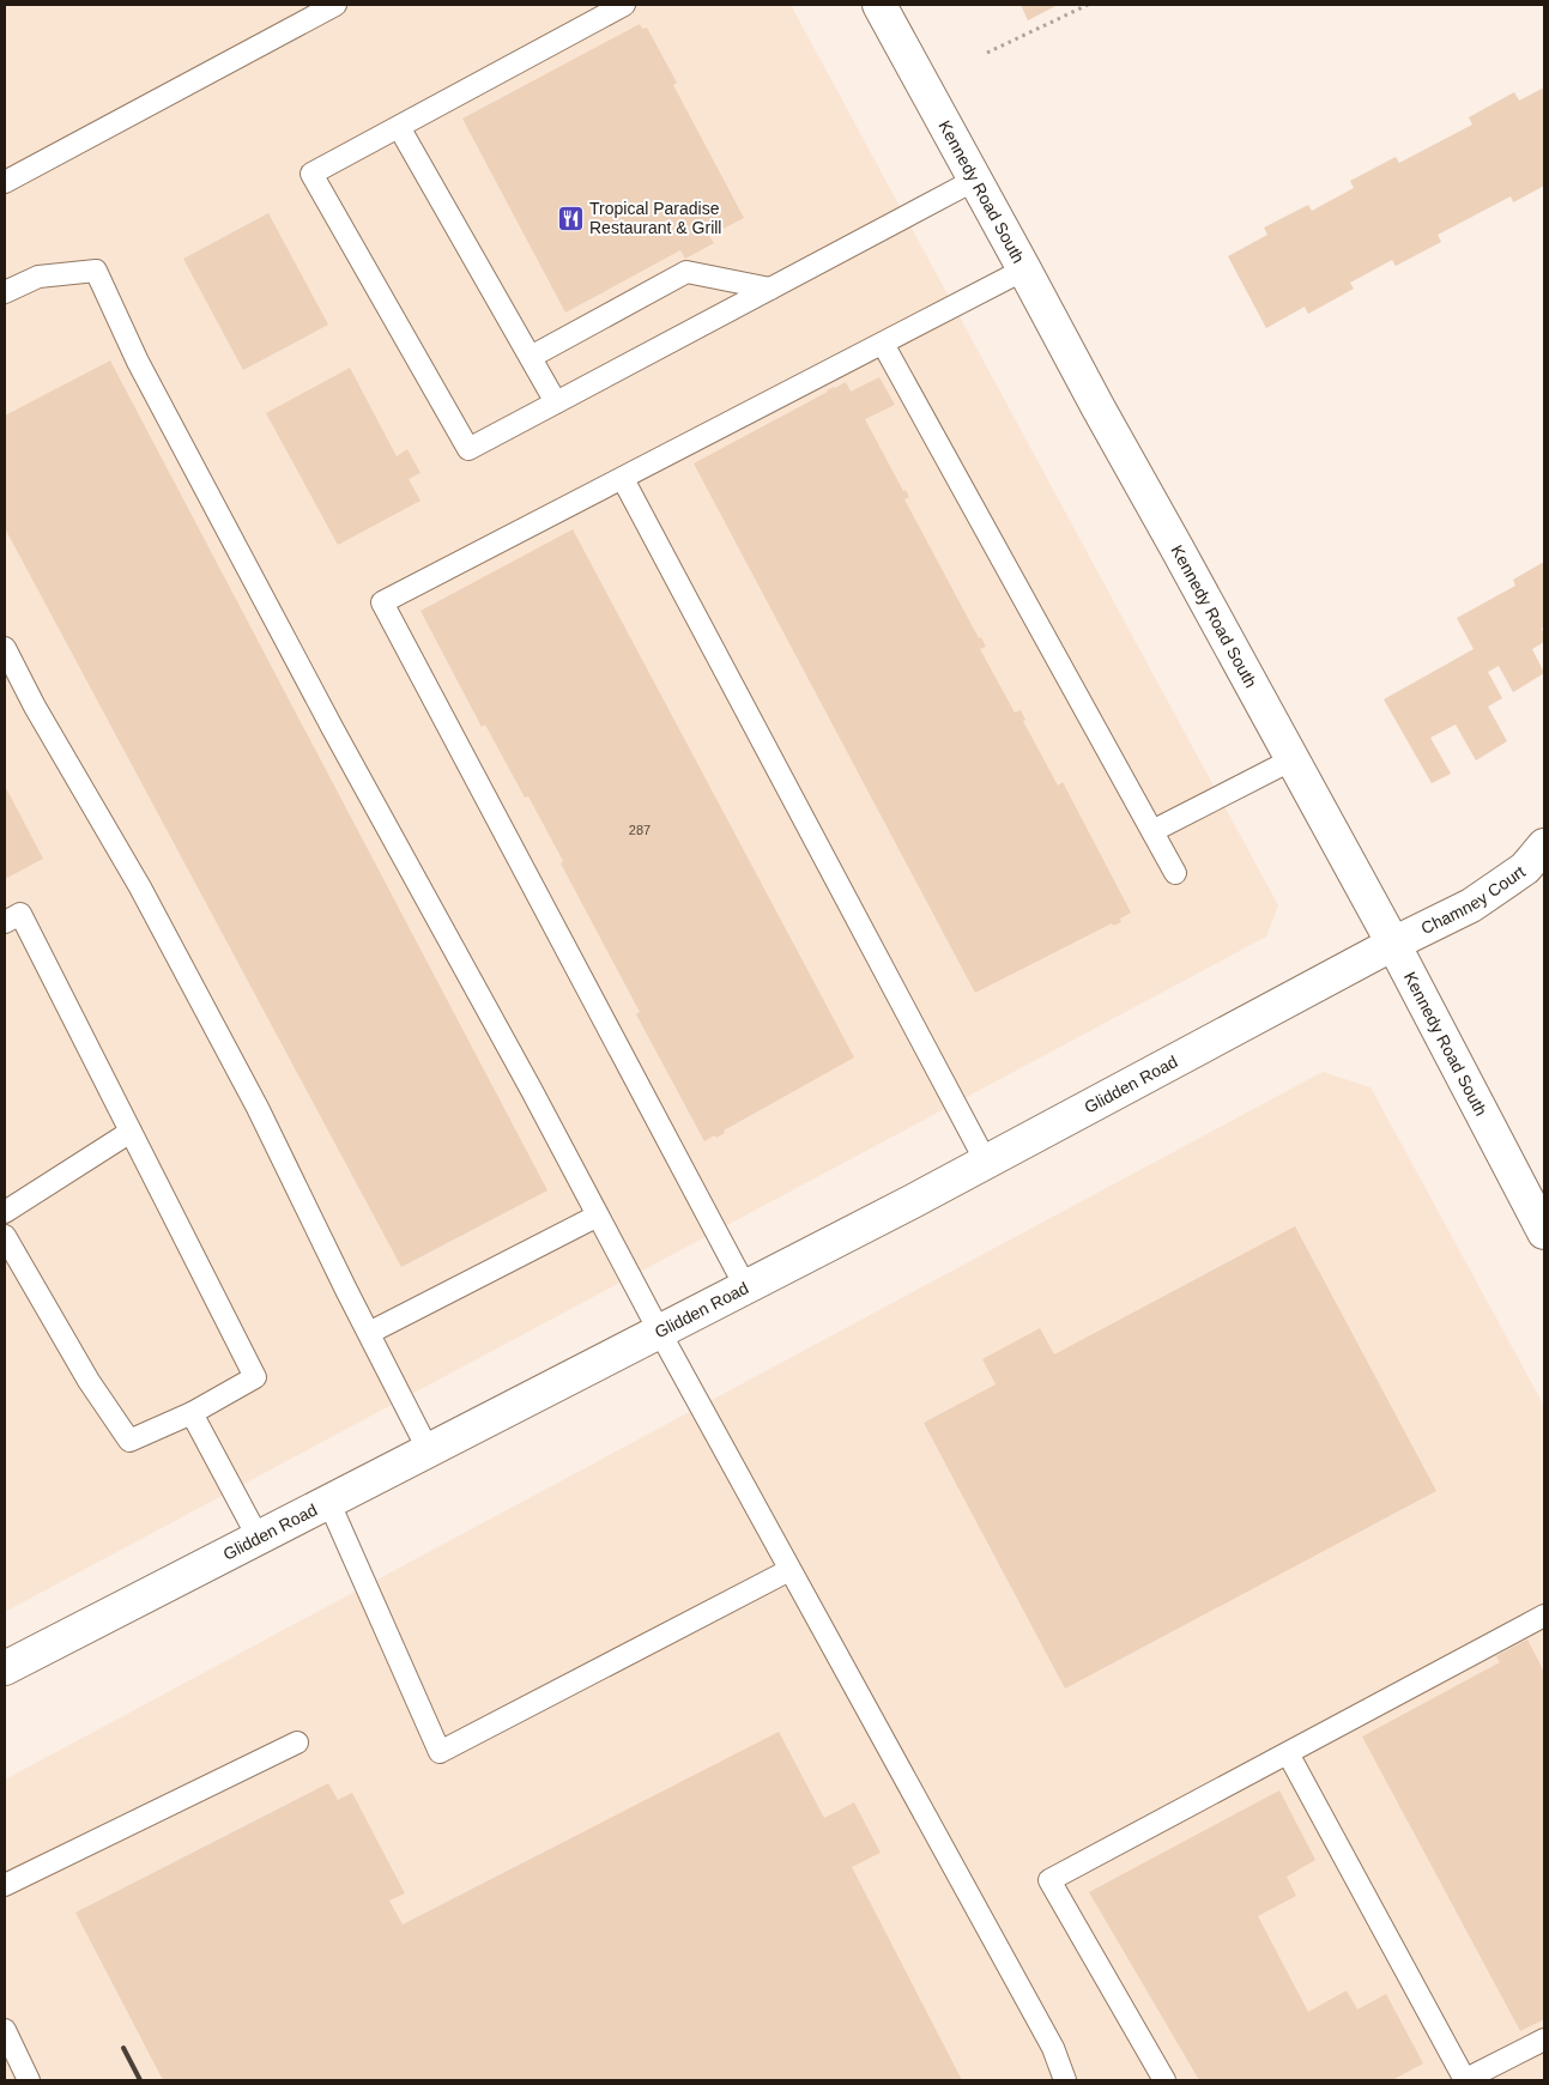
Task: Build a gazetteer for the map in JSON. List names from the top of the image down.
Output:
{
  "streets": {
    "street": ["Kennedy Road South", "Chamney Court", "Glidden Road"]
  },
  "crossings": [
    ["Kennedy Road South", "Chamney Court"],
    ["Kennedy Road South", "Glidden Road"],
    ["Chamney Court", "Glidden Road"]
  ],
  "places": {
    "restaurant": ["Tropical Paradise Restaurant & Grill"]
  },
  "house_numbers": ["287"]
}
